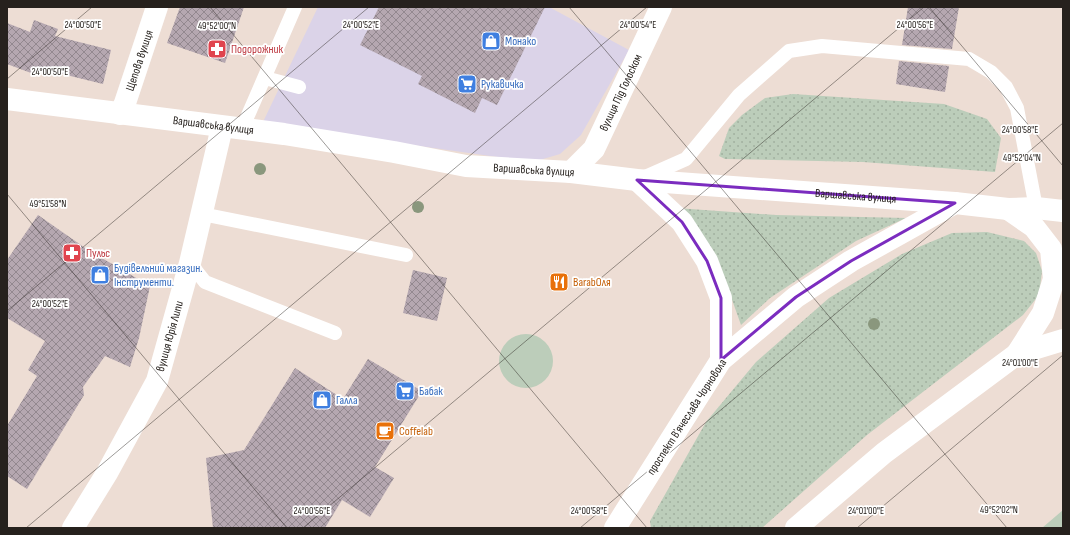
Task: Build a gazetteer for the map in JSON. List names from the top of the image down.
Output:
{
  "streets": {
    "main road": [
      "Щепова вулиця",
      "вулиця Під Голоском",
      "Варшавська вулиця",
      "вулиця Юрія Липи",
      "проспект Вʼячеслава Чорновола"
    ]
  },
  "crossings": [
    ["Щепова вулиця", "Варшавська вулиця"],
    ["вулиця Під Голоском", "Варшавська вулиця"],
    ["Варшавська вулиця", "вулиця Юрія Липи"],
    ["Варшавська вулиця", "проспект Вʼячеслава Чорновола"]
  ],
  "places": {
    "shop": ["Монако", "Будівельний магазин. Інструменти.", "Галла"],
    "pharmacy": ["Подорожник", "Пульс"],
    "supermarket": ["Рукавичка", "Бабак"],
    "restaurant": ["BarabОля"],
    "cafe": ["Coffelab"]
  },
  "coordinates": [
    "24°00'50\"E",
    "24°00'52\"E",
    "24°00'54\"E",
    "24°00'56\"E",
    "49°52'00\"N",
    "24°00'58\"E",
    "49°52'04\"N",
    "49°51'58\"N",
    "24°01'00\"E",
    "49°52'02\"N"
  ]
}
